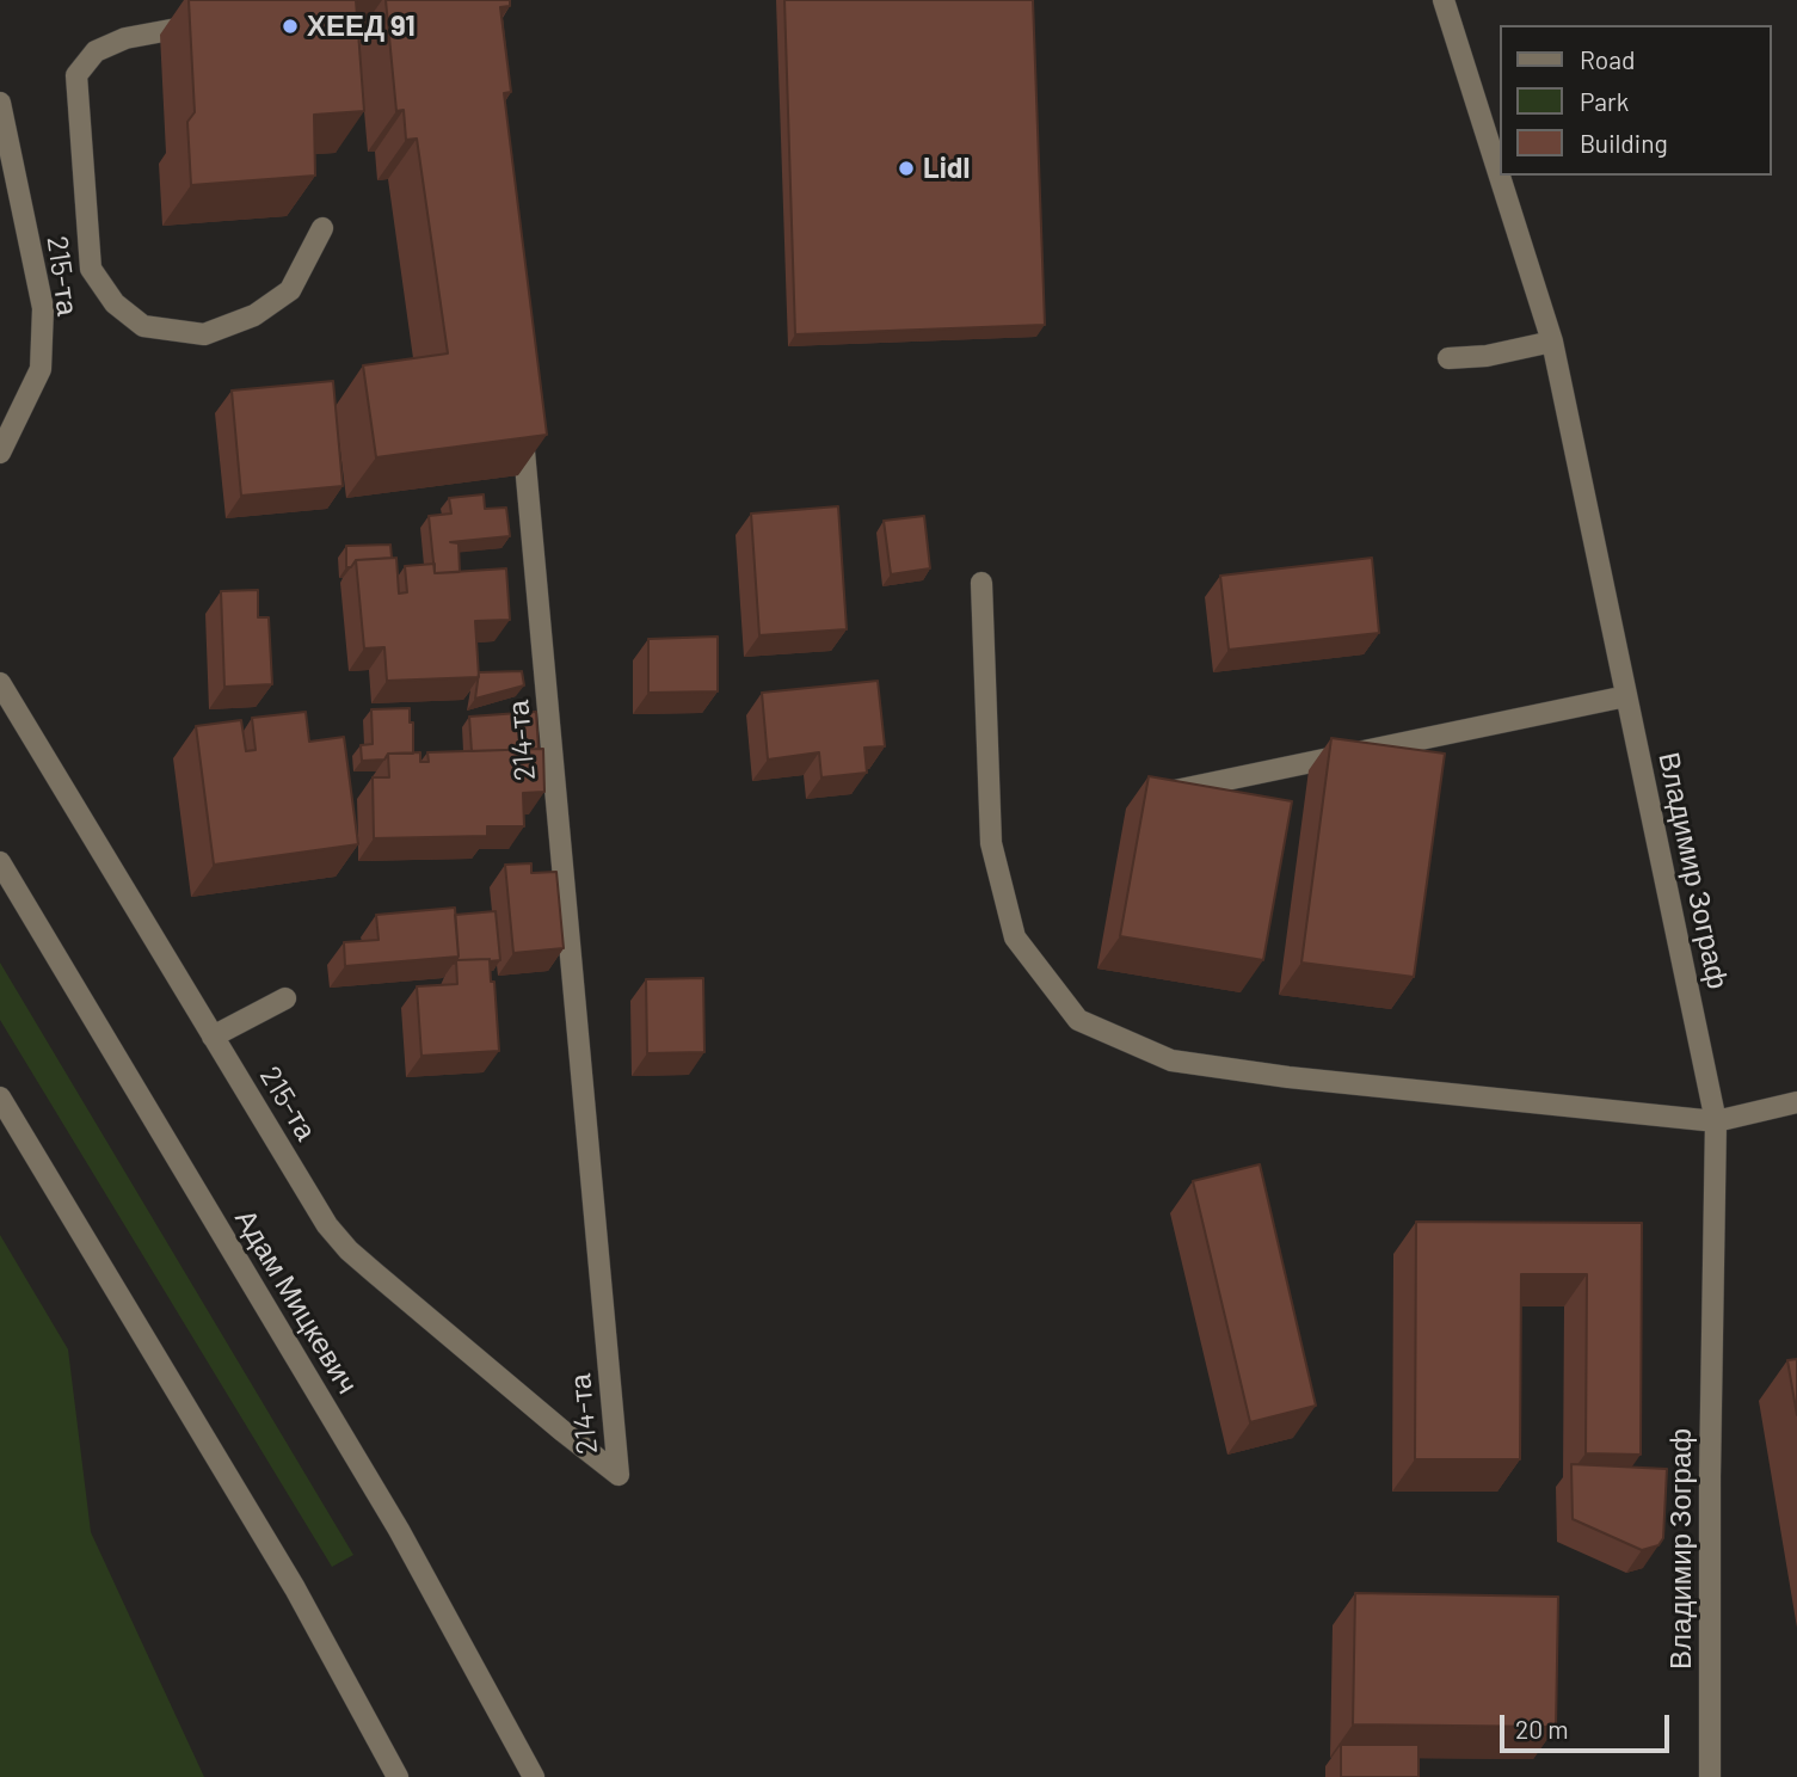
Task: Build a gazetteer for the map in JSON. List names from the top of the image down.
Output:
{
  "streets": {
    "street": [
      "215-та",
      "214-та",
      "Владимир Зограф",
      "Адам Мицкевич"
    ]
  },
  "crossings": [
    ["215-та", "214-та"]
  ],
  "places": ["ХЕЕД 91", "Lidl"],
  "legend": ["Road", "Park", "Building"],
  "scale_bar": "20 m"
}
